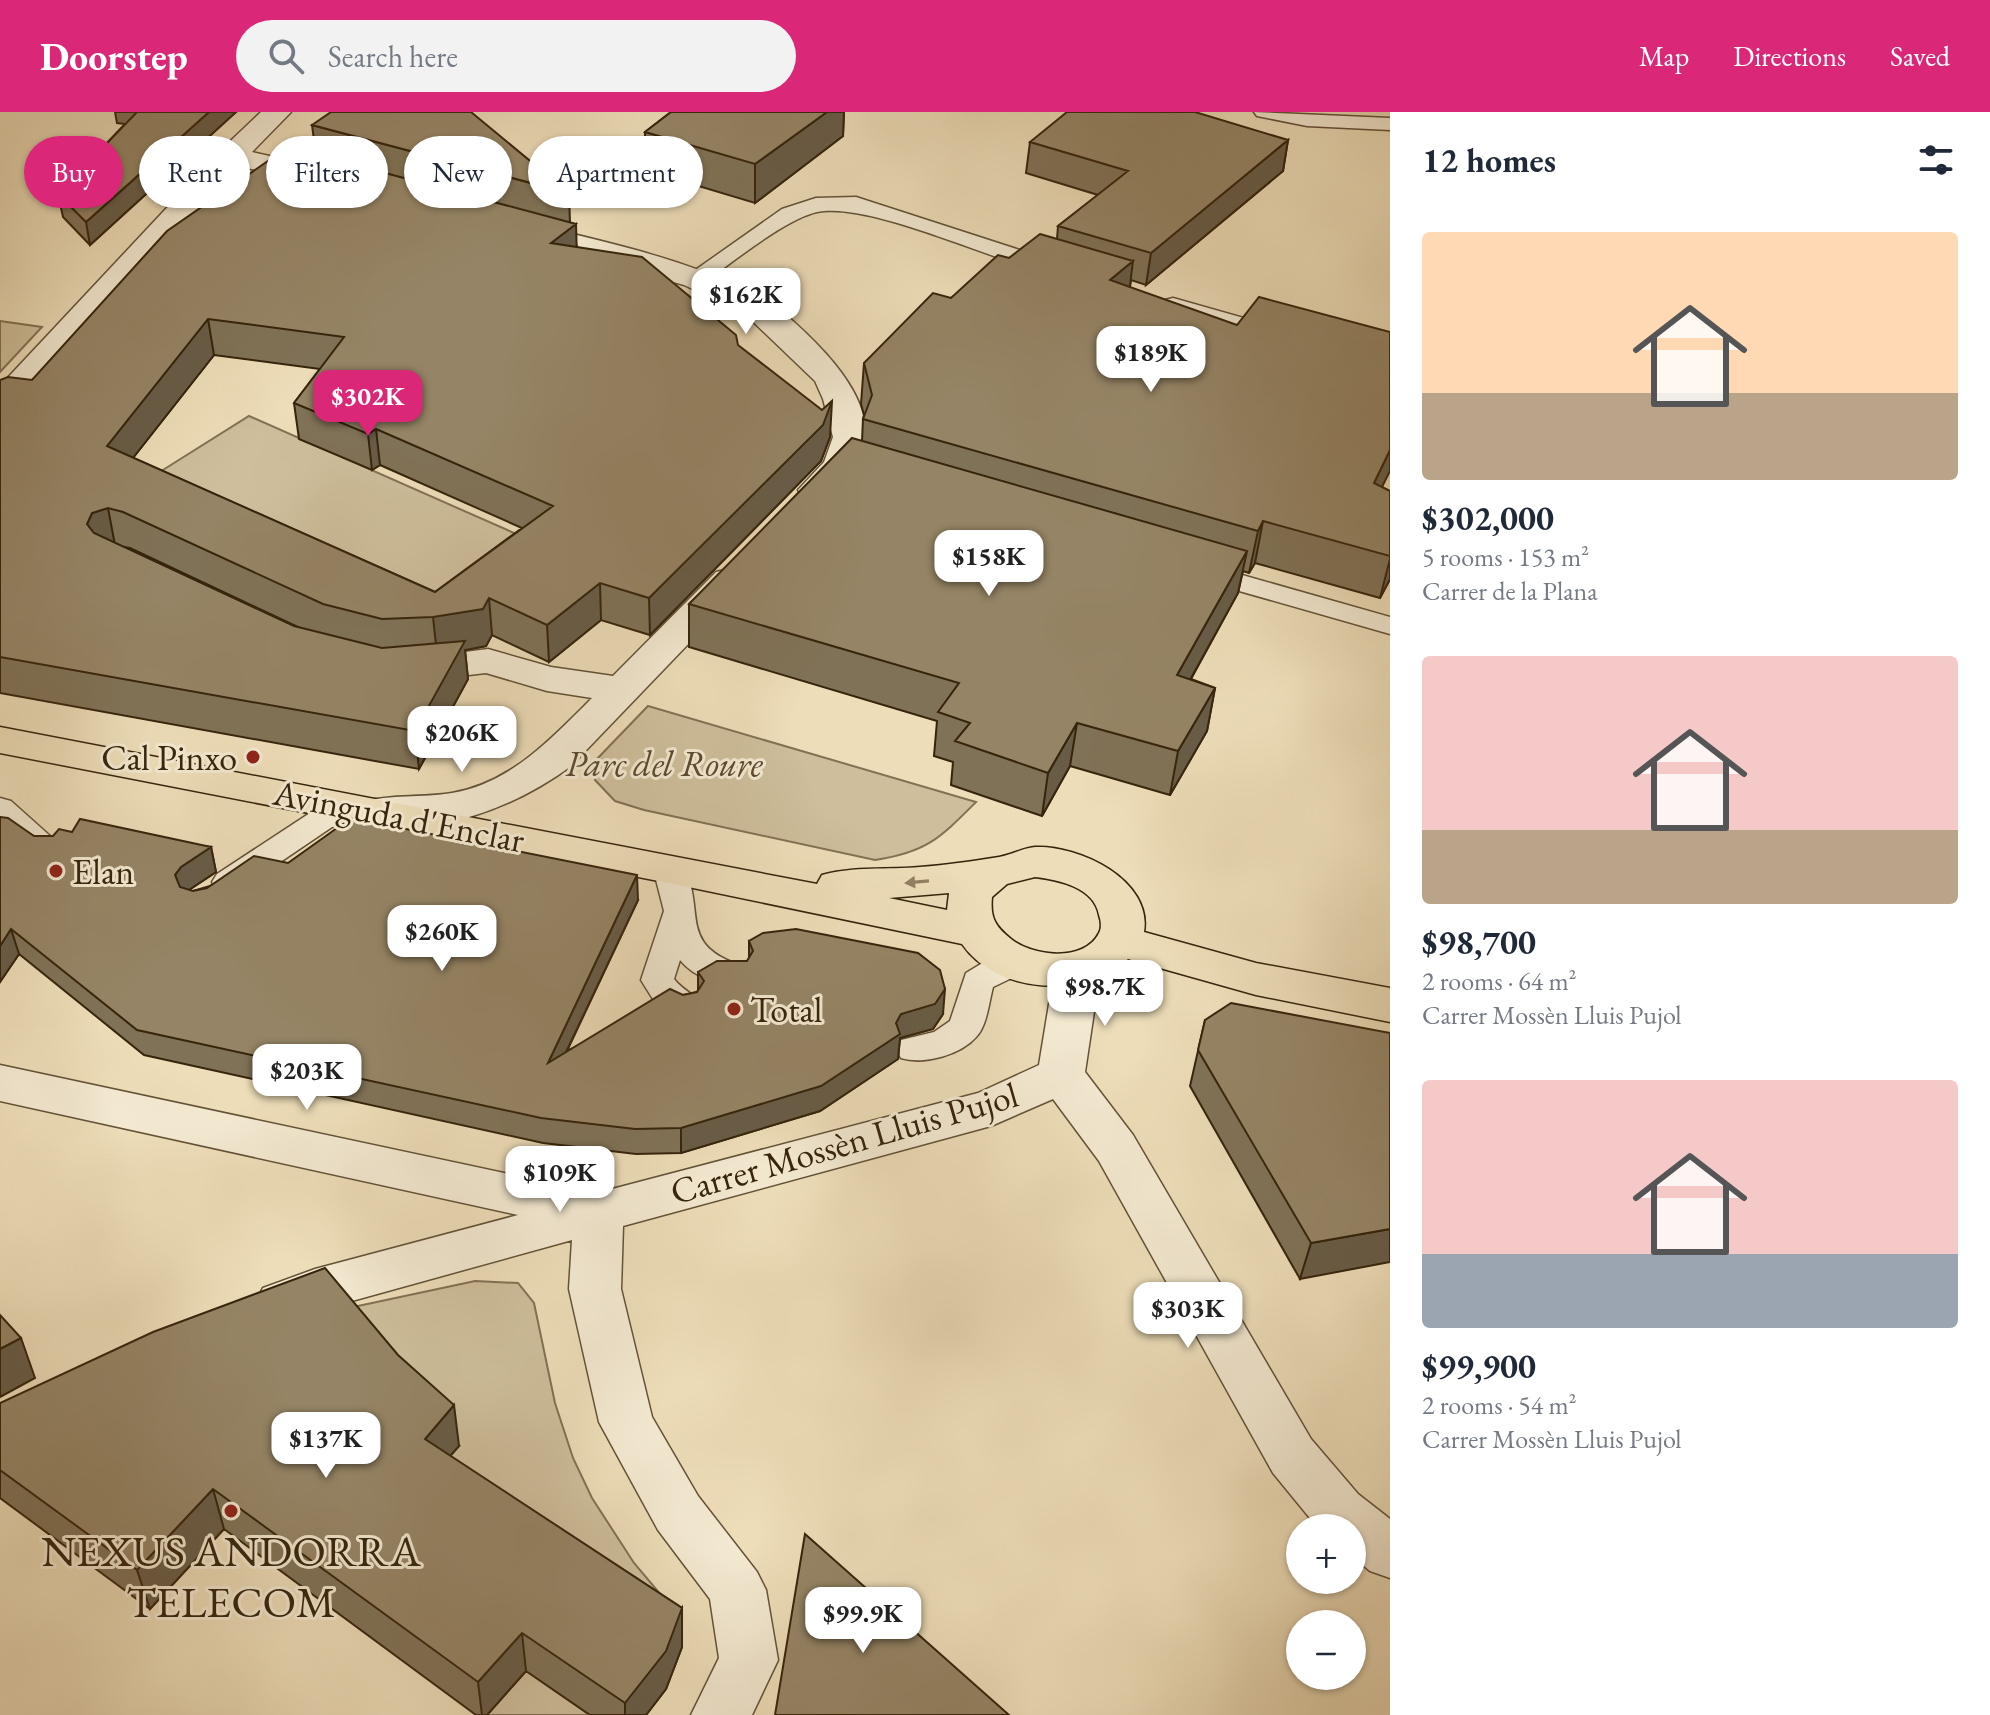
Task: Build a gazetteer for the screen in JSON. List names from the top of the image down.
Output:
{
  "streets": {
    "main road": ["Avinguda d'Enclar"],
    "street": ["Carrer Mossèn Lluis Pujol"]
  },
  "parks": ["Parc del Roure"],
  "places": [
    "Cal Pinxo",
    "Elan",
    "Total",
    "NEXUS ANDORRA TELECOM"
  ],
  "page": {
    "header": "Doorstep",
    "search": "Search here",
    "nav": ["Map", "Directions", "Saved"],
    "heading": "12 homes",
    "chip": [
      "Buy",
      "Rent",
      "Filters",
      "New",
      "Apartment"
    ],
    "list": [
      {
        "name": "$302,000",
        "note": "5 rooms · 153 m² · Carrer de la Plana"
      },
      {
        "name": "$98,700",
        "note": "2 rooms · 64 m² · Carrer Mossèn Lluis Pujol"
      },
      {
        "name": "$99,900",
        "note": "2 rooms · 54 m² · Carrer Mossèn Lluis Pujol"
      }
    ],
    "price": [
      "$162K",
      "$189K",
      "$302K",
      "$158K",
      "$206K",
      "$260K",
      "$98.7K",
      "$203K",
      "$109K",
      "$303K",
      "$137K",
      "$99.9K"
    ],
    "map_buttons": ["+", "−"]
  }
}
